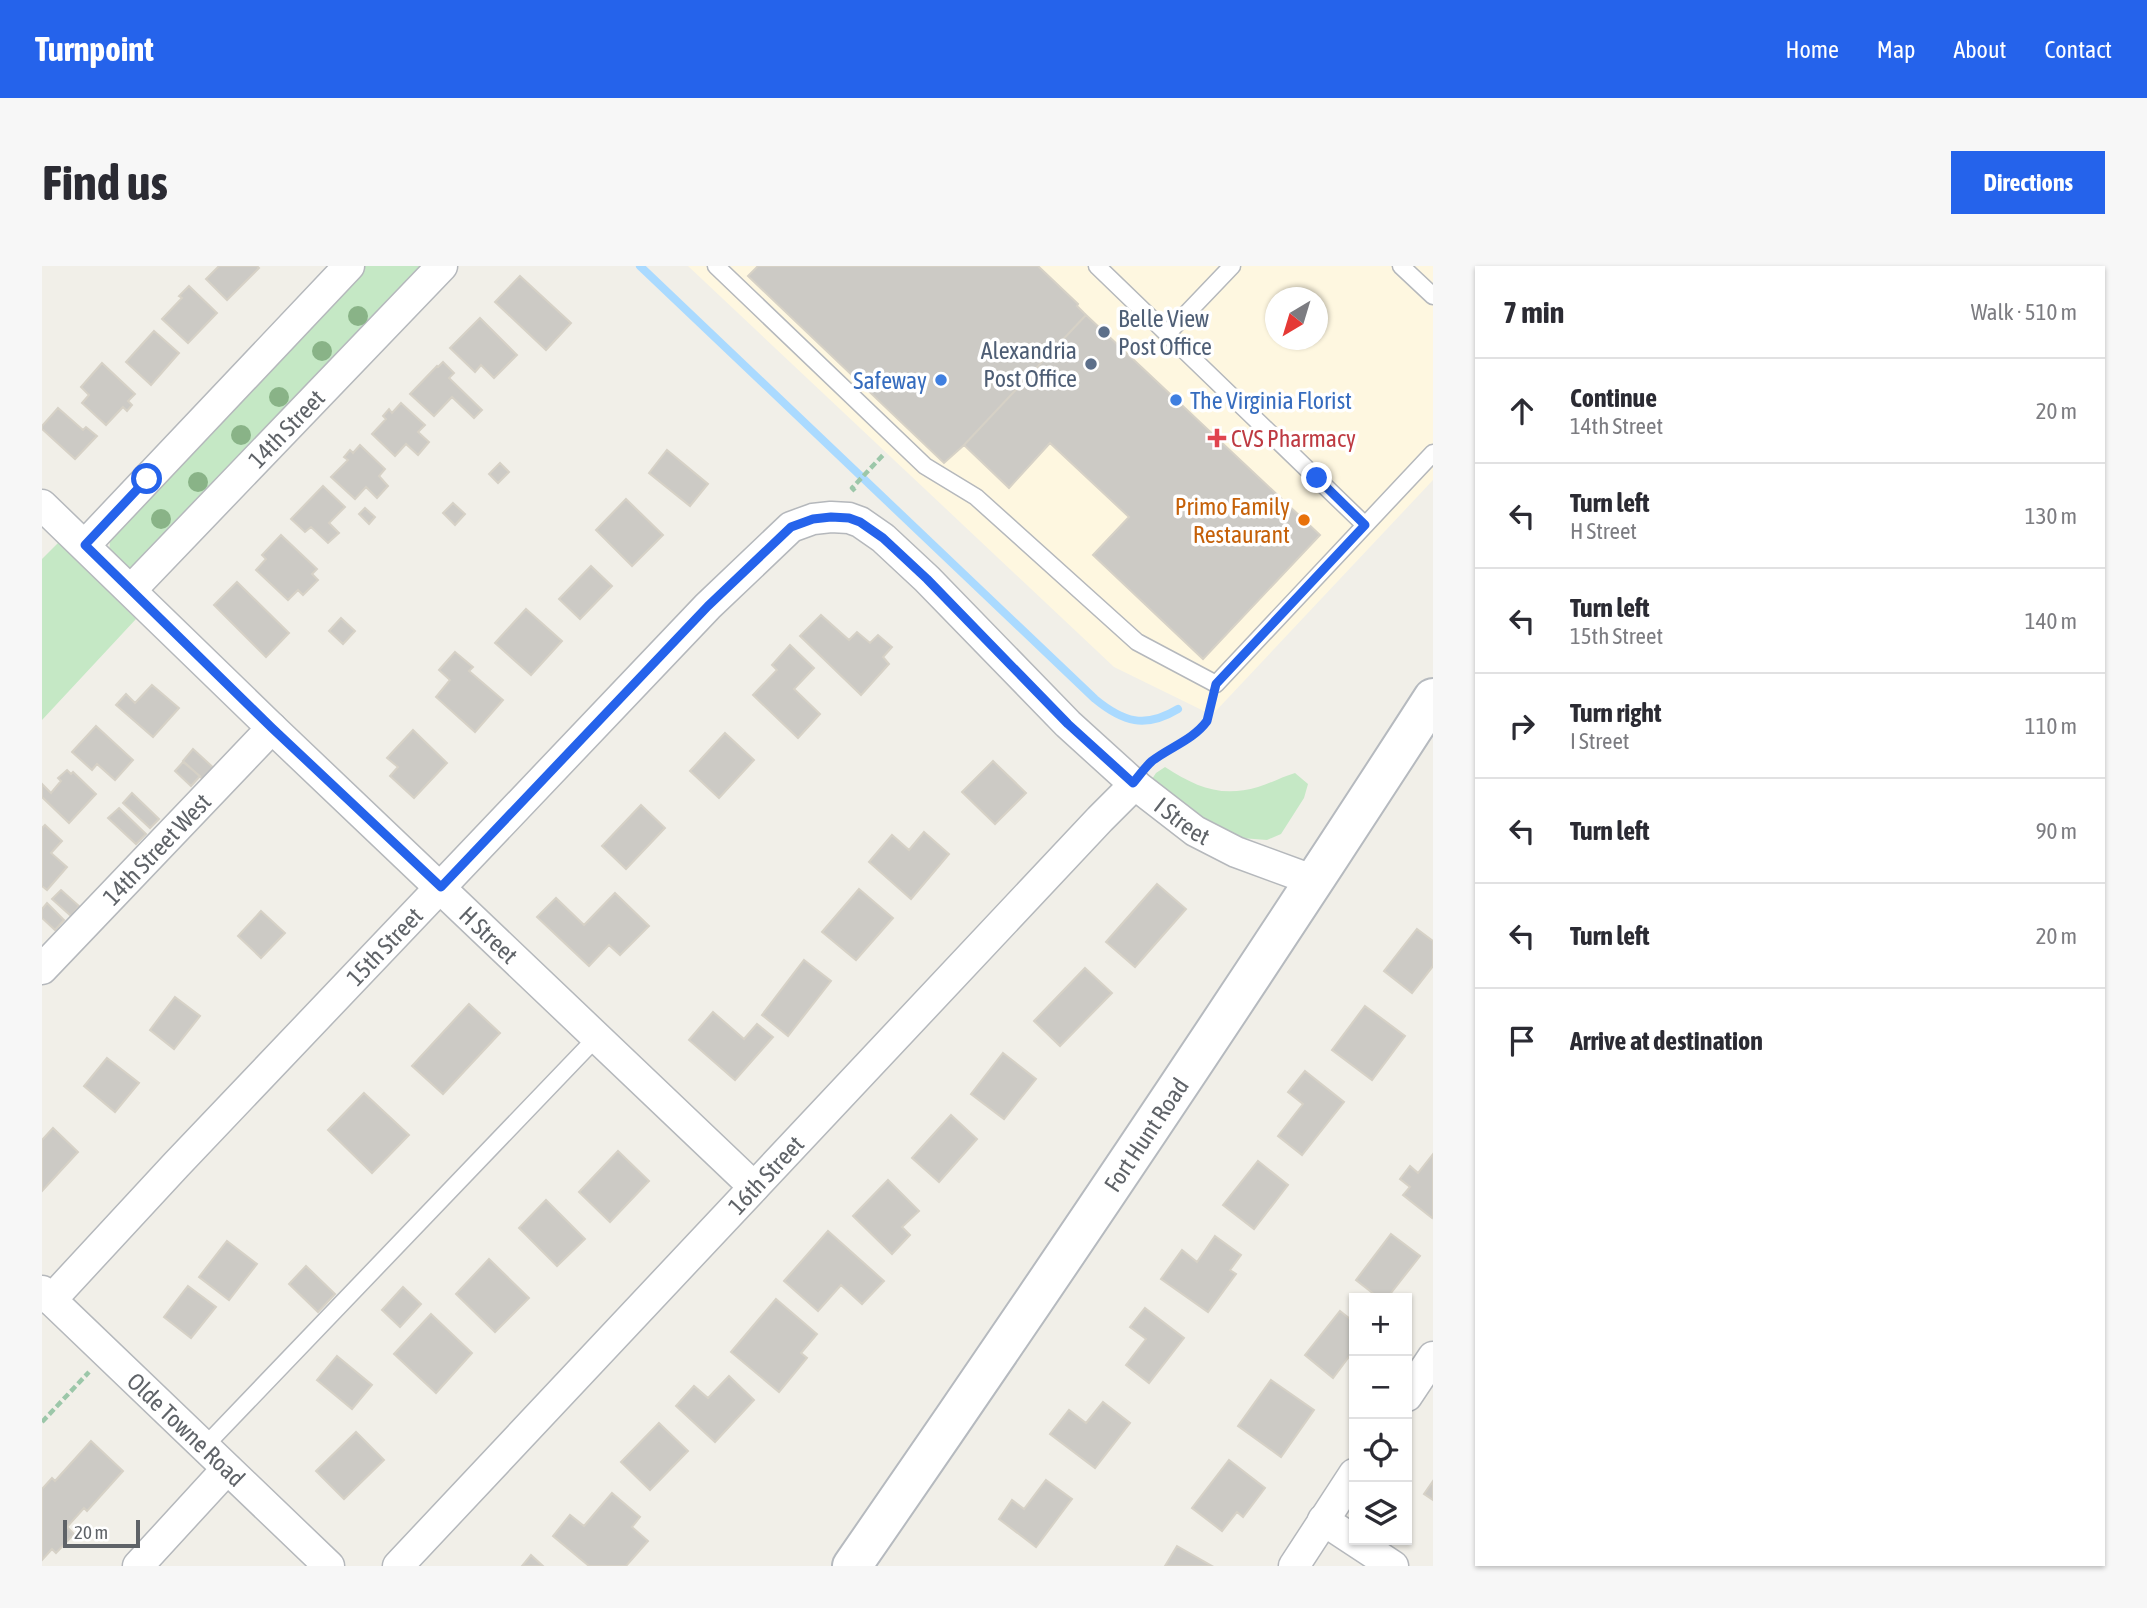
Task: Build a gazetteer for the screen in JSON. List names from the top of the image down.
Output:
{
  "streets": {
    "main road": ["Fort Hunt Road"],
    "street": [
      "14th Street",
      "I Street",
      "14th Street West",
      "H Street",
      "15th Street",
      "16th Street",
      "Olde Towne Road"
    ]
  },
  "crossings": [
    ["14th Street", "H Street"],
    ["I Street", "15th Street"],
    ["I Street", "Fort Hunt Road"],
    ["I Street", "16th Street"],
    ["14th Street West", "H Street"],
    ["H Street", "15th Street"],
    ["H Street", "16th Street"],
    ["15th Street", "Olde Towne Road"]
  ],
  "places": {
    "other": [
      "Belle View Post Office",
      "Alexandria Post Office",
      "Safeway",
      "The Virginia Florist",
      "Primo Family Restaurant"
    ],
    "health": ["CVS Pharmacy"]
  },
  "scale_bar": "20 m",
  "north": "bottom left",
  "page": {
    "header": "Turnpoint",
    "nav": [
      "Home",
      "Map",
      "About",
      "Contact"
    ],
    "buttons": "Directions",
    "title": "Find us",
    "heading": ["7 min", "Walk · 510 m"],
    "list": [
      ["Continue", "14th Street", "20 m"],
      ["Turn left", "H Street", "130 m"],
      ["Turn left", "15th Street", "140 m"],
      ["Turn right", "I Street", "110 m"],
      ["Turn left", "90 m"],
      ["Turn left", "20 m"],
      "Arrive at destination"
    ],
    "map_buttons": ["+", "−"],
    "scale": "20 m"
  }
}
